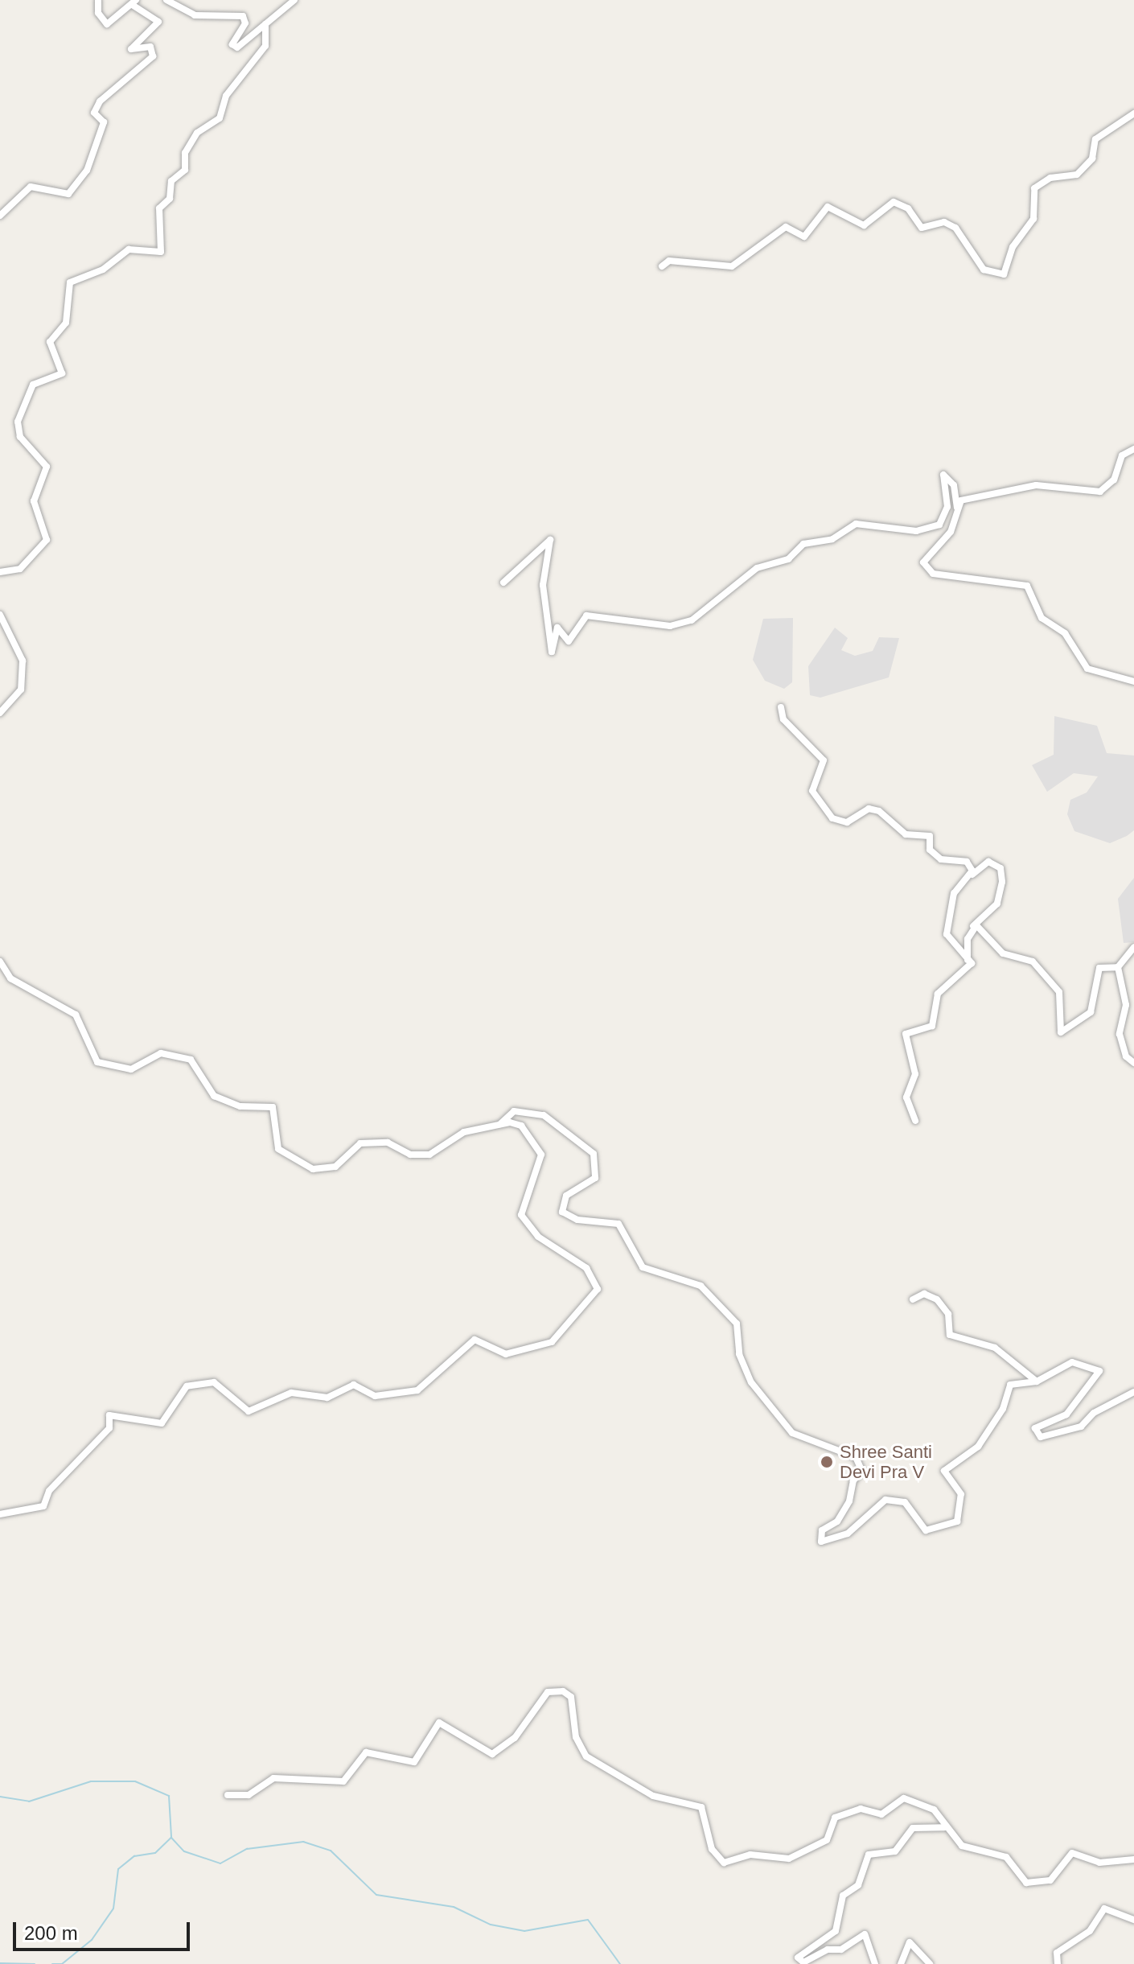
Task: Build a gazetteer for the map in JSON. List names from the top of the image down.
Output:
{
  "places": ["Shree Santi Devi Pra V"],
  "scale_bar": "200 m"
}
